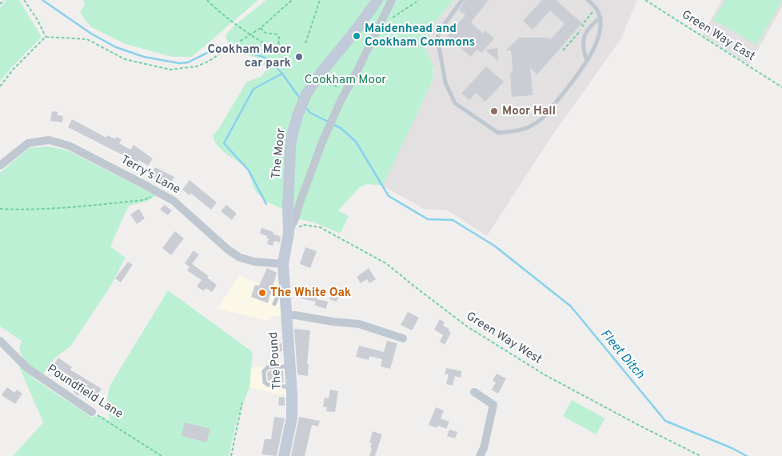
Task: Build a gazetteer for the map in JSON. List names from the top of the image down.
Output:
{
  "streets": {
    "main road": ["The Moor", "The Pound"],
    "street": ["Terry's Lane", "Poundfield Lane"],
    "path": ["Green Way East", "Green Way West"]
  },
  "crossings": [
    ["The Moor", "Terry's Lane"],
    ["The Moor", "The Pound"],
    ["Terry's Lane", "The Pound"]
  ],
  "water": ["Fleet Ditch"],
  "parks": ["Cookham Moor"],
  "places": [
    "Maidenhead and Cookham Commons",
    "Cookham Moor car park",
    "Moor Hall",
    "The White Oak"
  ]
}
